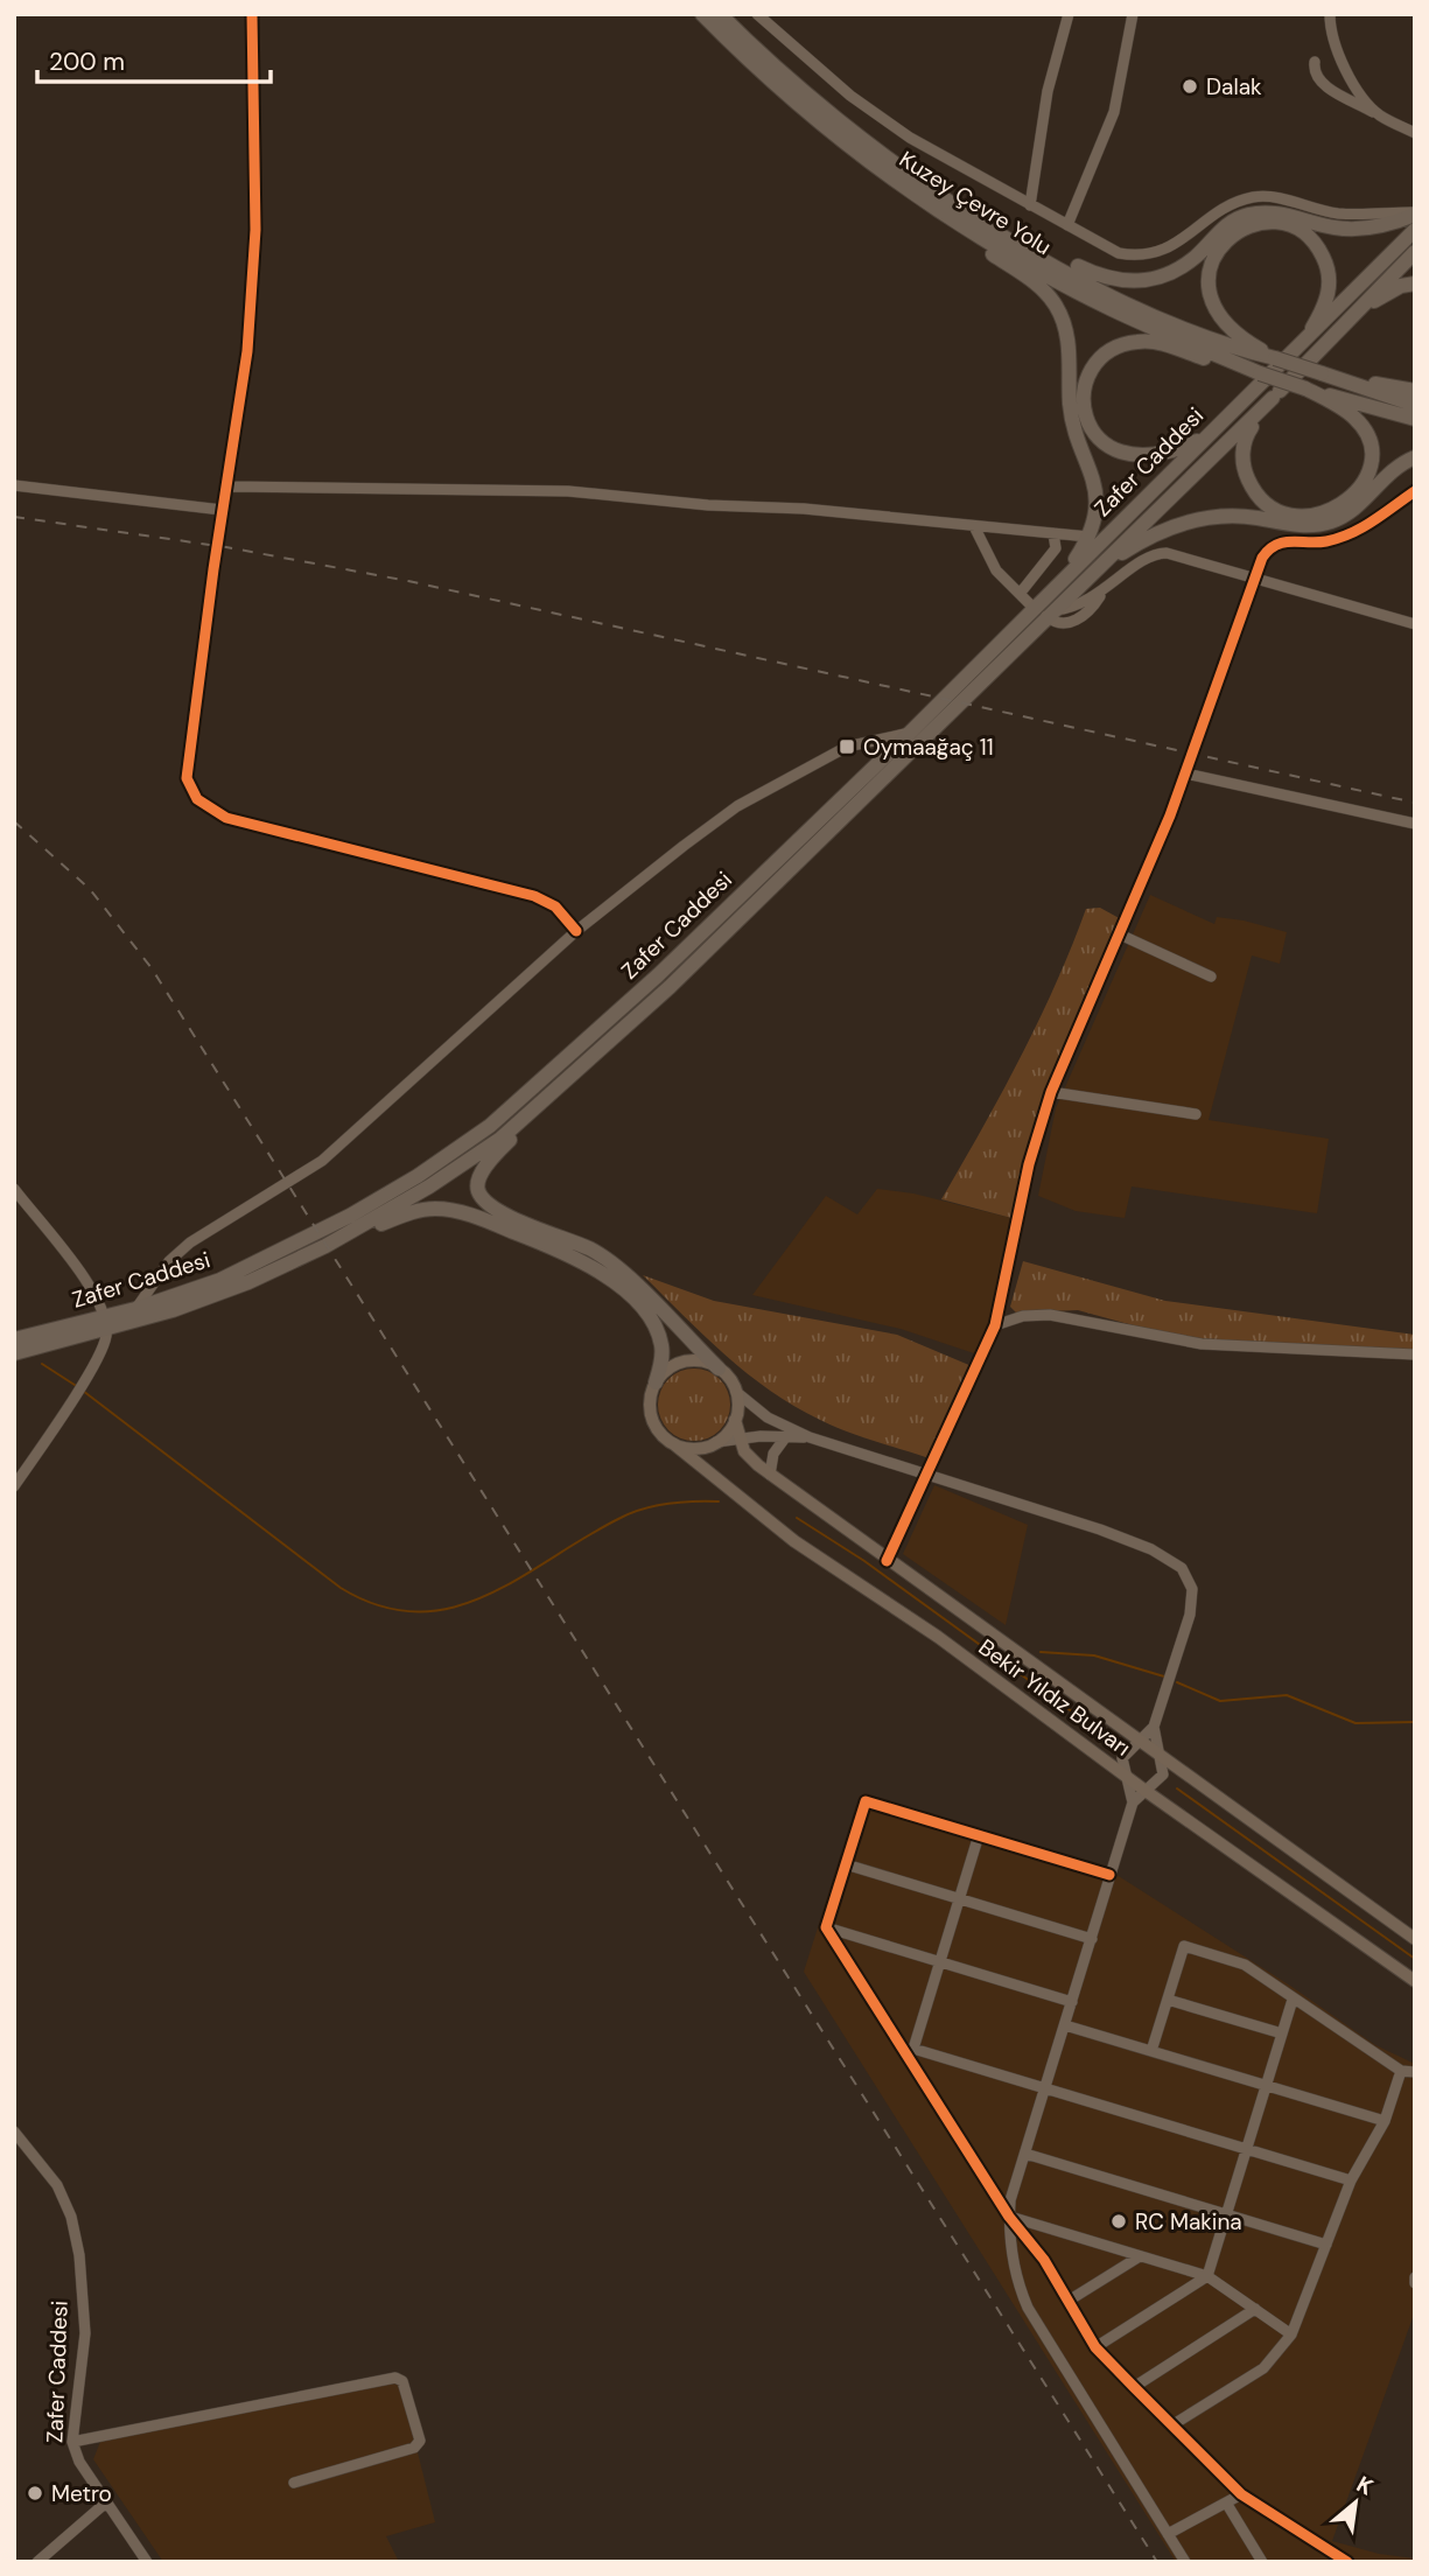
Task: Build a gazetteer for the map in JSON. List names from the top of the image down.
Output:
{
  "streets": {
    "highway": ["Kuzey Çevre Yolu", "Zafer Caddesi"],
    "main road": ["Bekir Yıldız Bulvarı"]
  },
  "places": {
    "other": ["Dalak", "RC Makina", "Metro"],
    "transit": ["Oymaağaç 11"]
  },
  "scale_bar": "200 m",
  "north": "top right"
}
